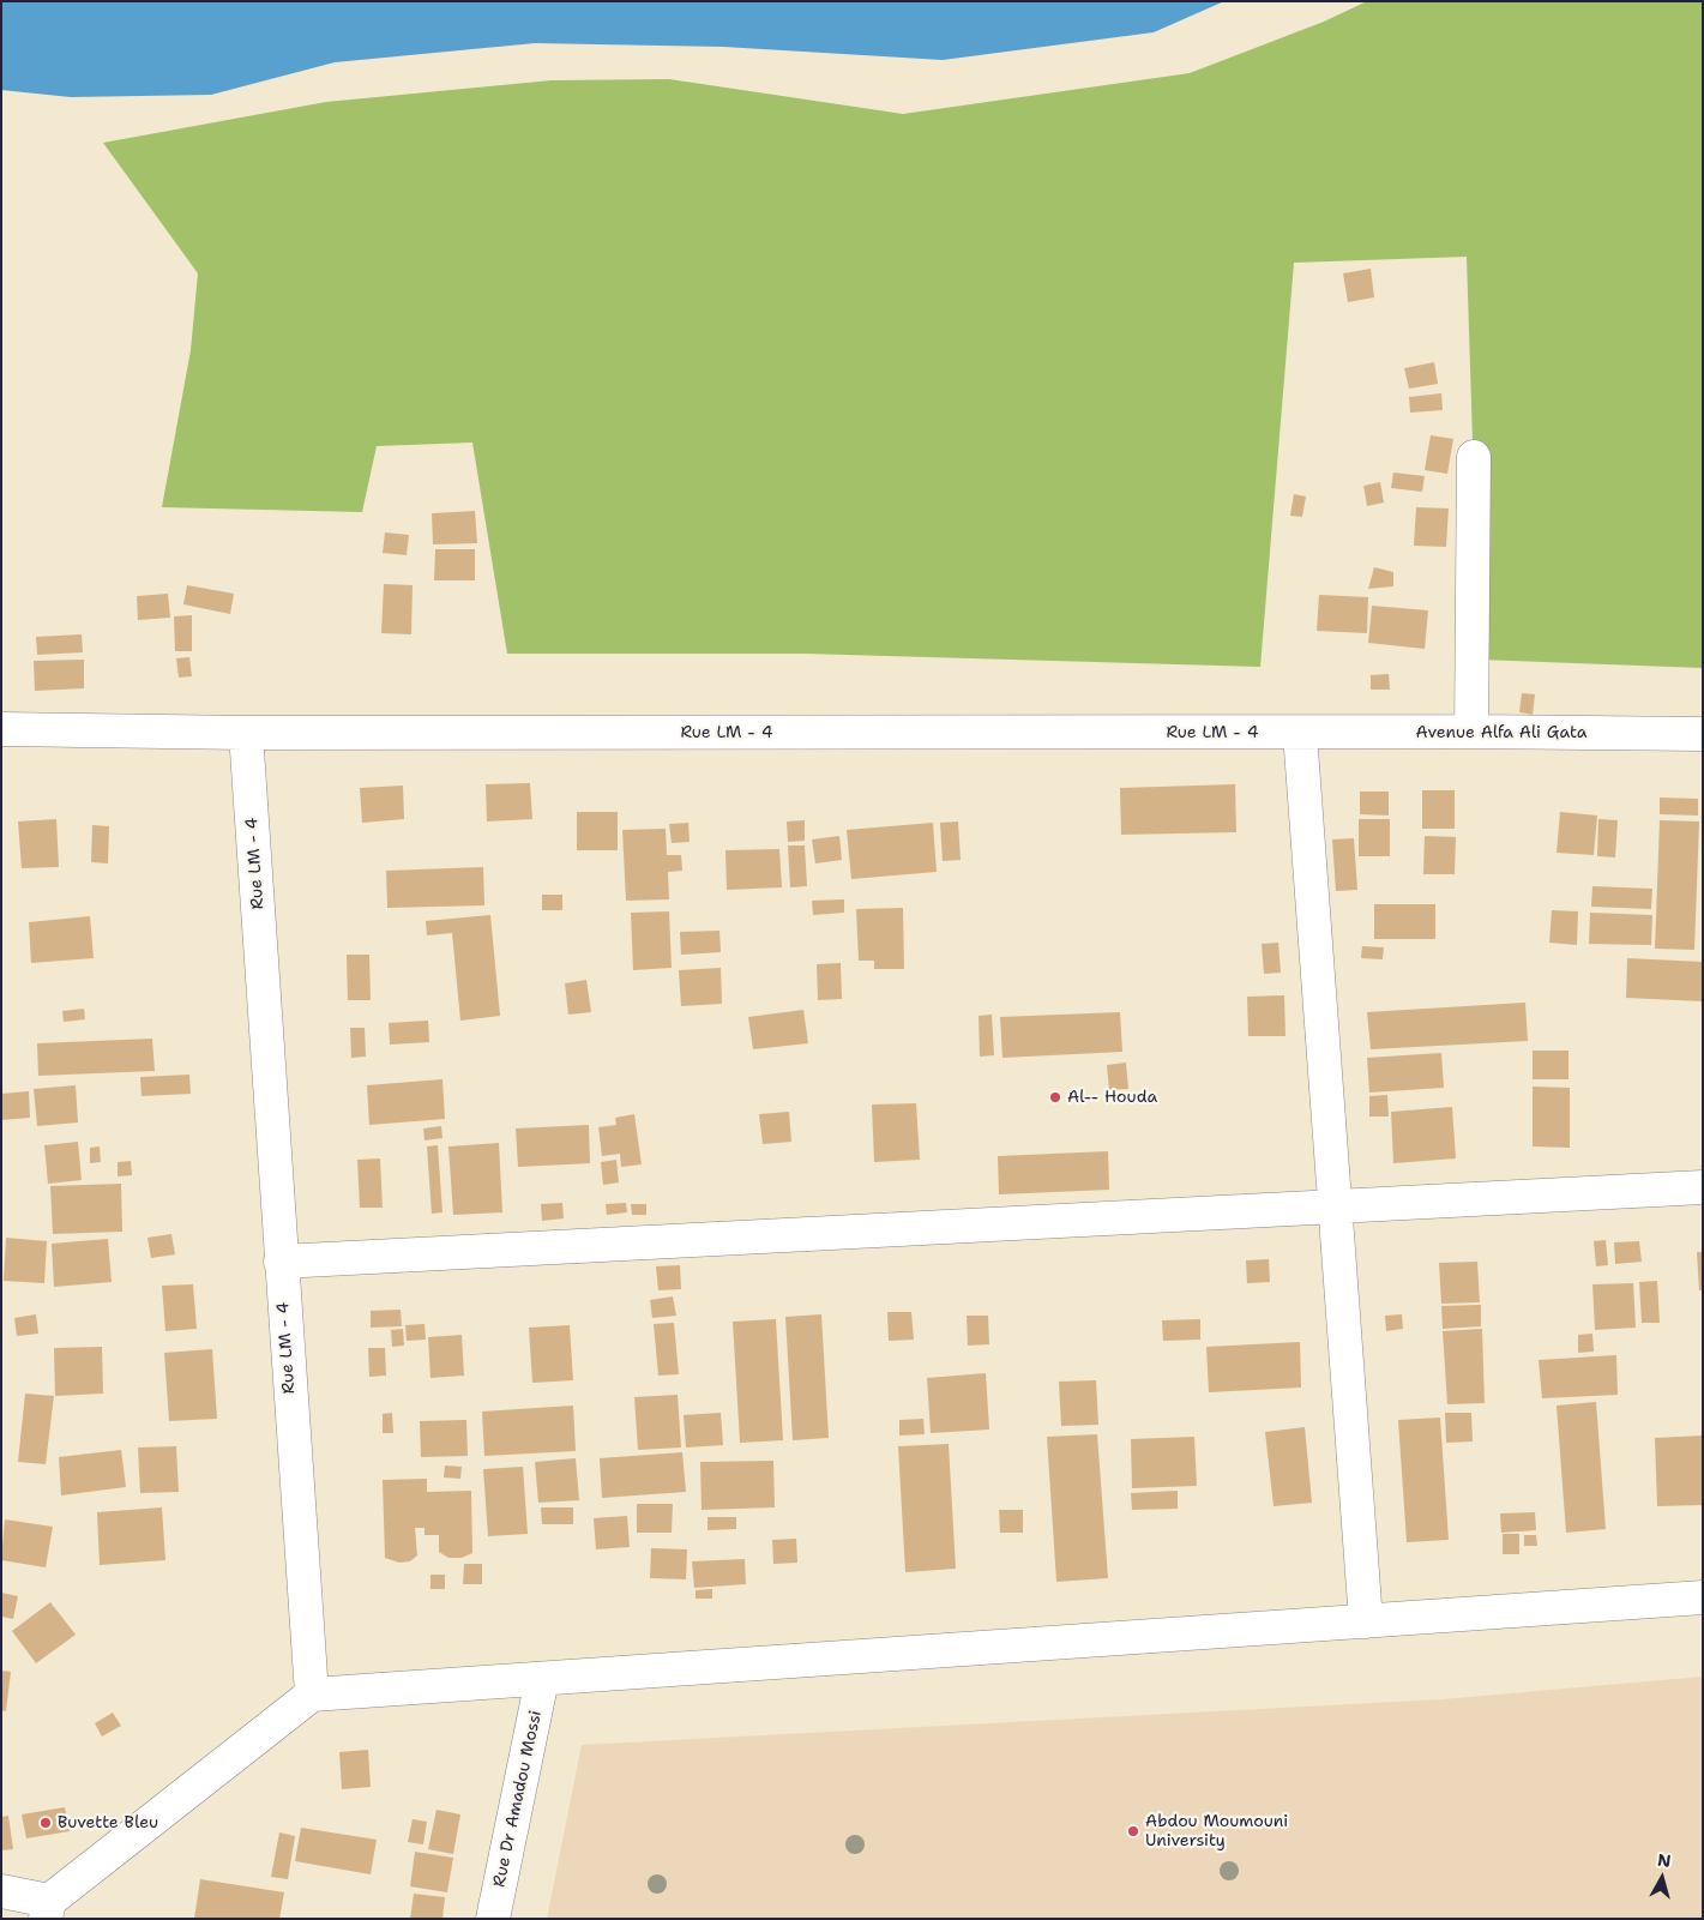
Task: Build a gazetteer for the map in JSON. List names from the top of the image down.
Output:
{
  "streets": {
    "street": ["Rue LM - 4", "Avenue Alfa Ali Gata", "Rue Dr Amadou Mossi"]
  },
  "crossings": [
    ["Rue LM - 4", "Avenue Alfa Ali Gata"]
  ],
  "places": ["Al-- Houda", "Buvette Bleu", "Abdou Moumouni University"],
  "north": "top"
}
